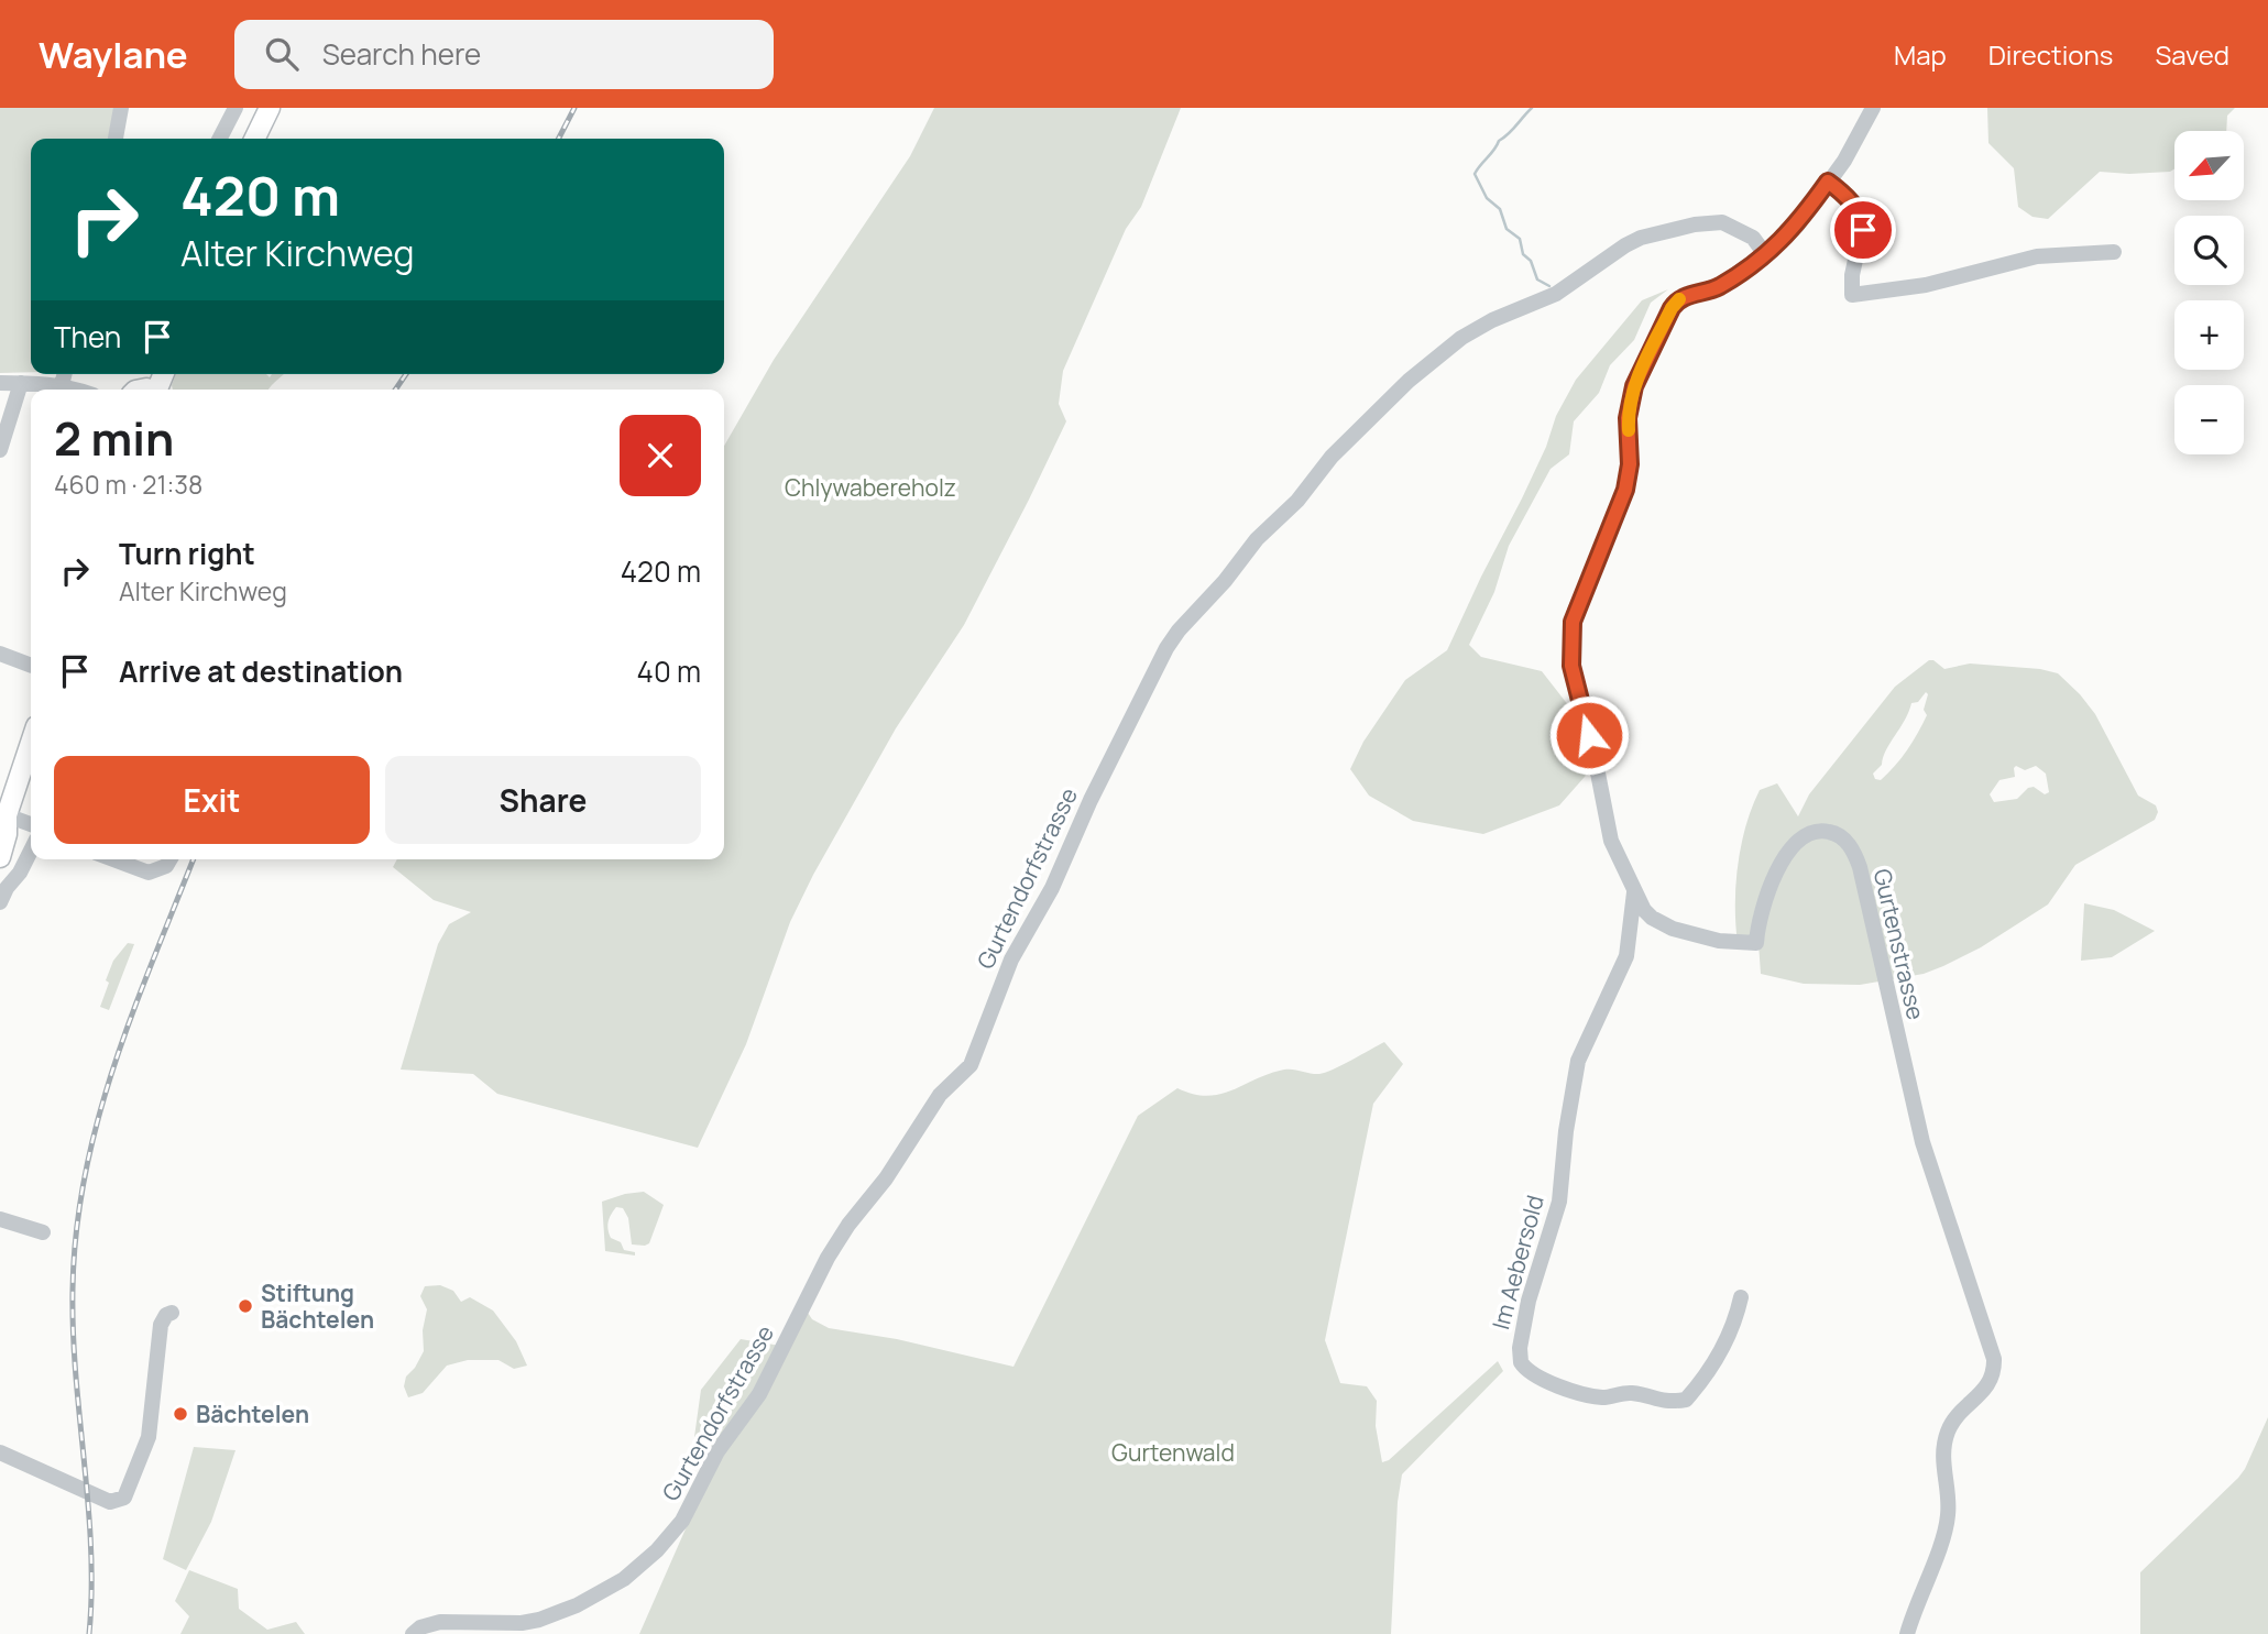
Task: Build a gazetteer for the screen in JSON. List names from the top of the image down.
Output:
{
  "streets": {
    "street": ["Gurtendorfstrasse", "Gurtenstrasse", "Im Aebersold"]
  },
  "crossings": [
    ["Gurtendorfstrasse", "Gurtenstrasse"],
    ["Gurtenstrasse", "Im Aebersold"]
  ],
  "parks": ["Chlywabereholz", "Gurtenwald"],
  "places": ["Stiftung Bächtelen", "Bächtelen"],
  "north": "bottom left",
  "page": {
    "header": "Waylane",
    "search": "Search here",
    "nav": ["Map", "Directions", "Saved"],
    "map_buttons": ["+", "−"],
    "turn": ["420 m", "Alter Kirchweg"],
    "then": "Then",
    "heading": ["2 min", "460 m · 21:38"],
    "list": [
      {
        "name": "Turn right",
        "note": "Alter Kirchweg",
        "value": "420 m"
      },
      {
        "name": "Arrive at destination",
        "value": "40 m"
      }
    ],
    "buttons": ["Exit", "Share"]
  }
}
